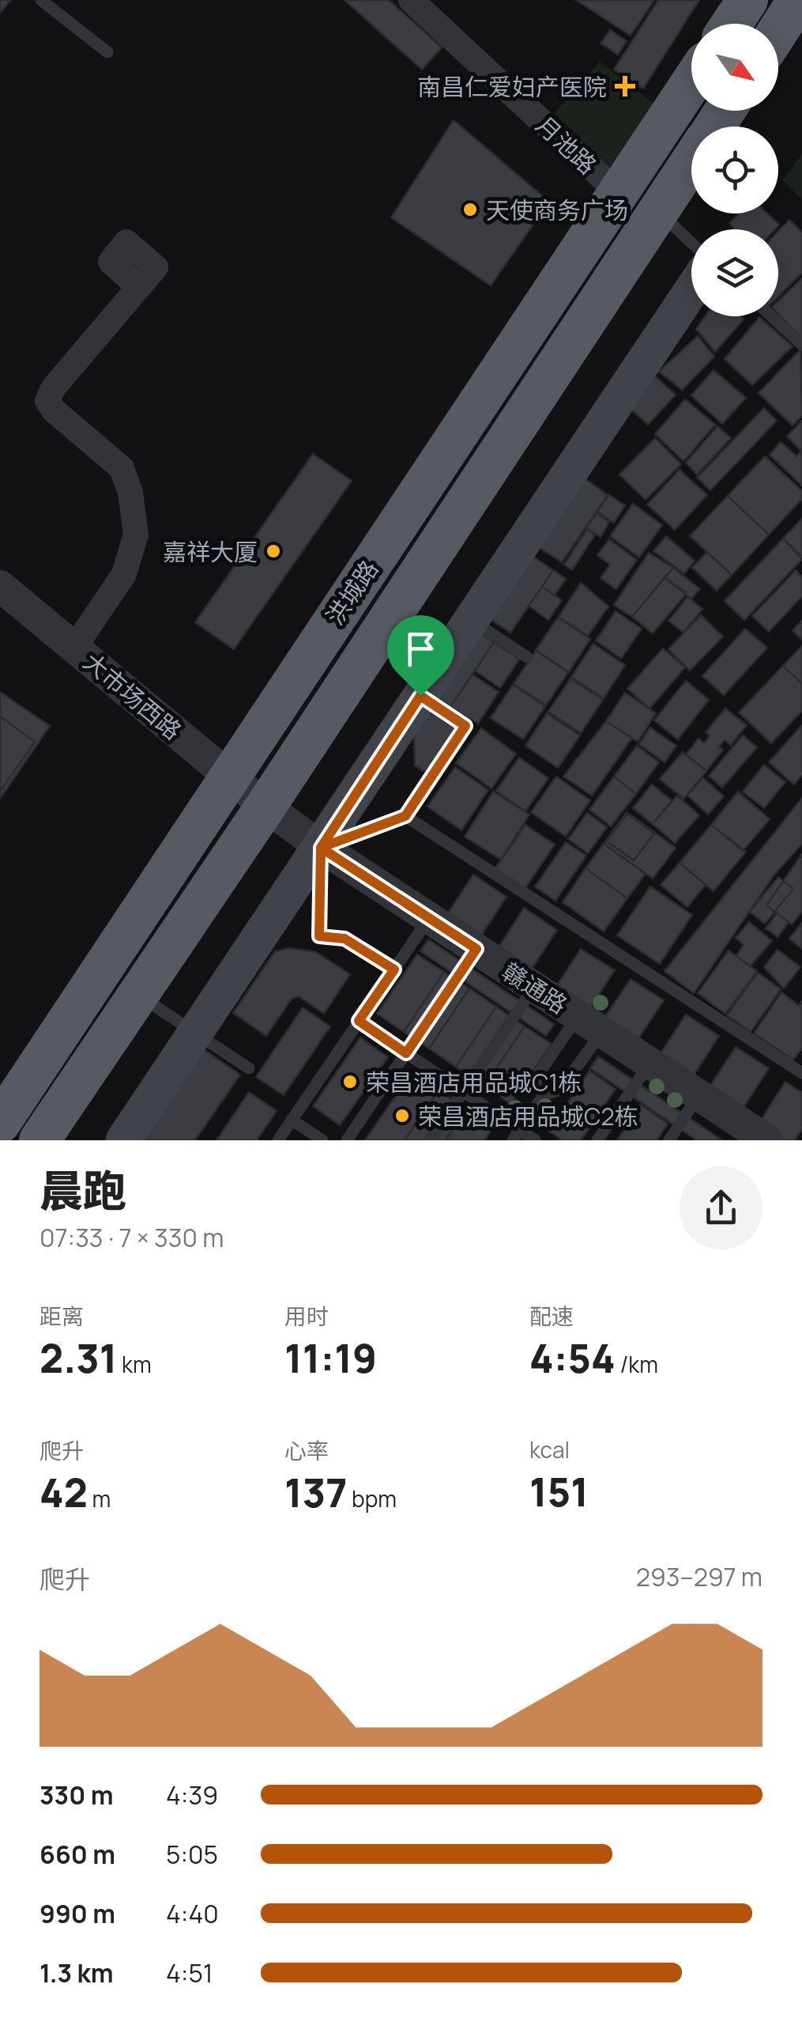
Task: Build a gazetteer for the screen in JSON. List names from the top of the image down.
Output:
{
  "streets": {
    "highway": ["洪城路"],
    "street": ["月池路", "大市场西路", "赣通路"]
  },
  "crossings": [
    ["月池路", "洪城路"],
    ["洪城路", "大市场西路"],
    ["洪城路", "赣通路"],
    ["大市场西路", "赣通路"]
  ],
  "places": {
    "health": ["南昌仁爱妇产医院"],
    "other": [
      "天使商务广场",
      "嘉祥大厦",
      "荣昌酒店用品城C1栋",
      "荣昌酒店用品城C2栋"
    ]
  },
  "north": "bottom right",
  "page": {
    "heading": ["晨跑", "07:33 · 7 × 330 m"],
    "stats": [
      ["距离", "2.31 km"],
      ["用时", "11:19"],
      ["配速", "4:54 /km"],
      ["爬升", "42 m"],
      ["心率", "137 bpm"],
      ["kcal", "151"]
    ],
    "chart": ["爬升", "293–297 m"],
    "list": [
      {
        "name": "330 m",
        "note": "4:39"
      },
      {
        "name": "660 m",
        "note": "5:05"
      },
      {
        "name": "990 m",
        "note": "4:40"
      },
      {
        "name": "1.3 km",
        "note": "4:51"
      }
    ]
  }
}
